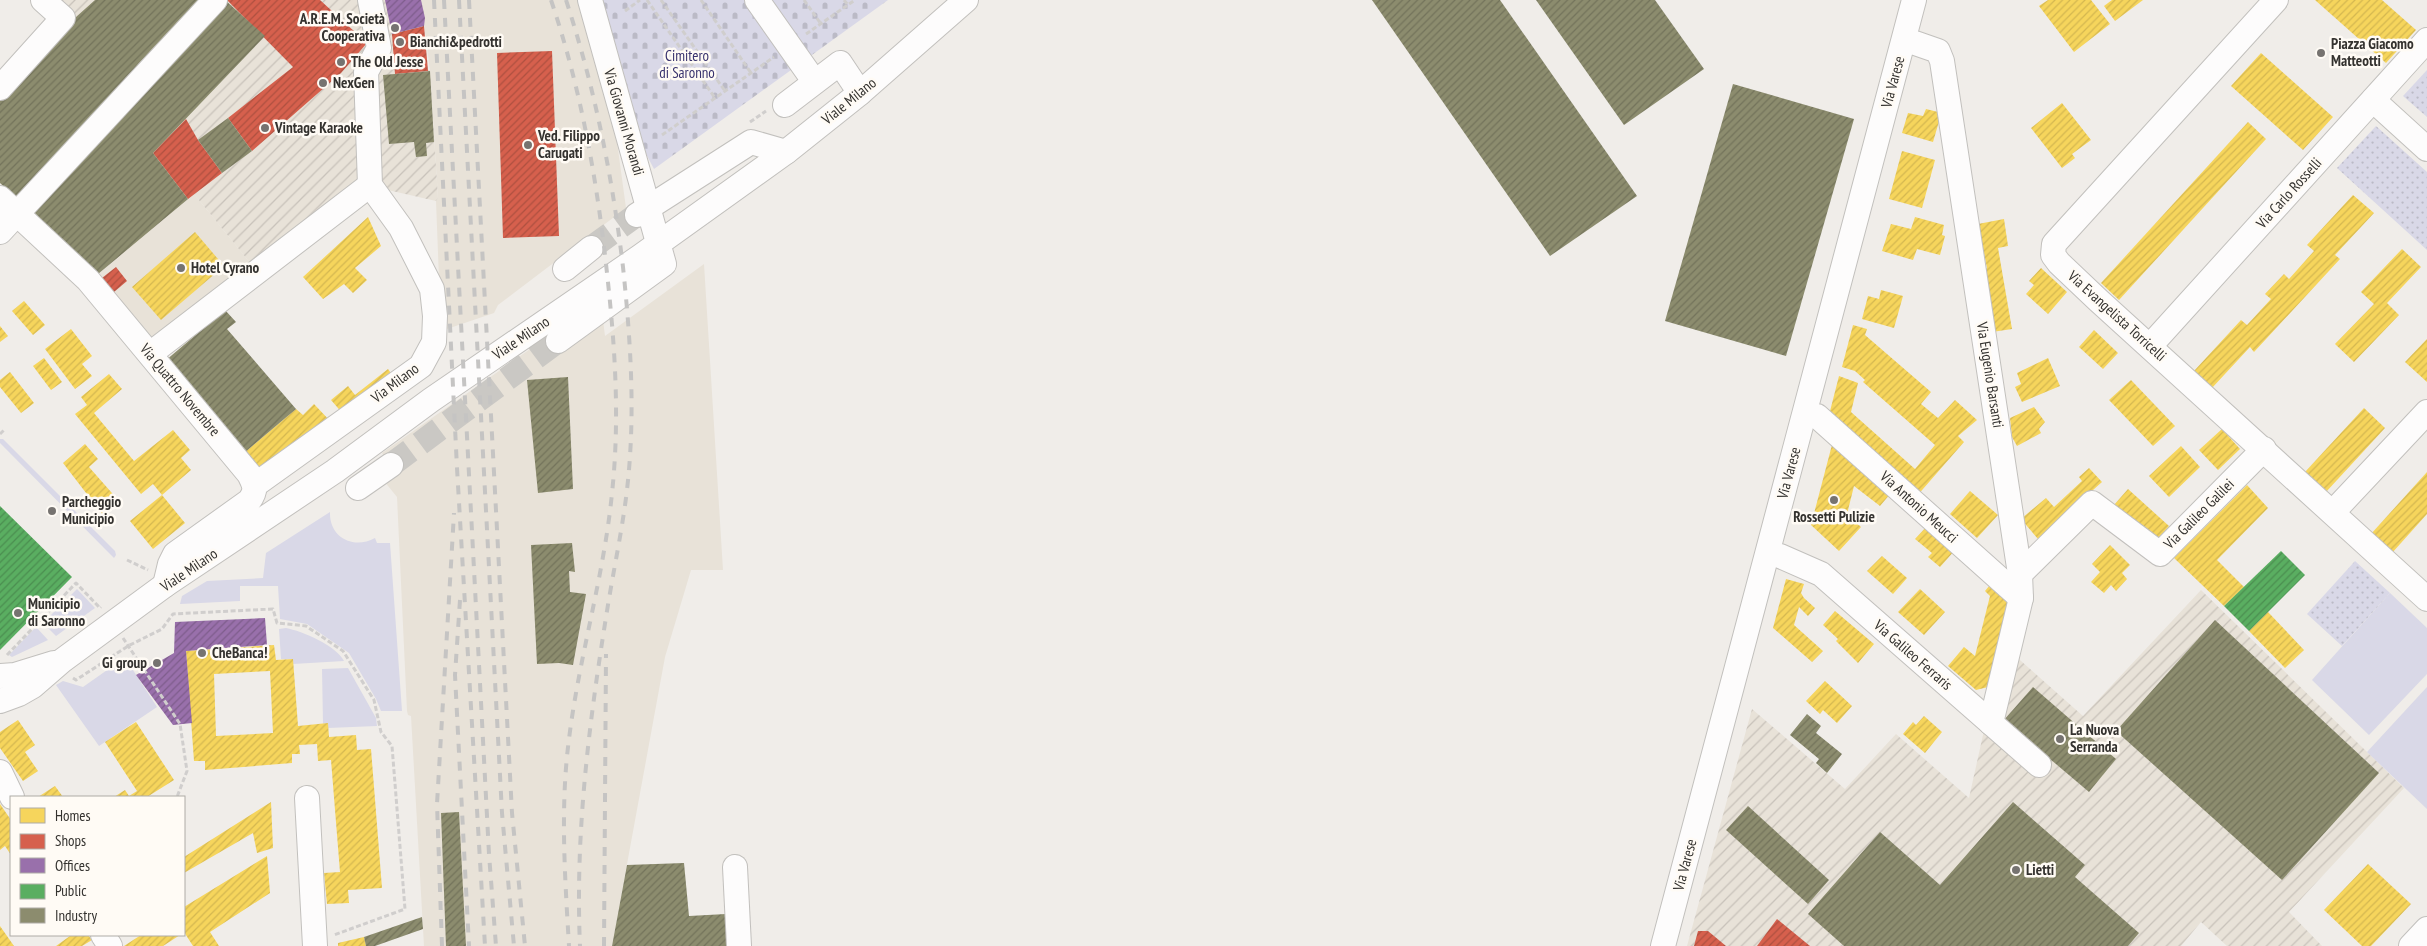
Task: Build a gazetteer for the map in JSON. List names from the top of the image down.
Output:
{
  "streets": {
    "street": [
      "Via Varese",
      "Viale Milano",
      "Via Giovanni Morandi",
      "Via Carlo Rosselli",
      "Via Evangelista Torricelli",
      "Via Eugenio Barsanti",
      "Via Milano",
      "Via Quattro Novembre",
      "Via Antonio Meucci",
      "Via Galileo Galilei",
      "Via Galileo Ferraris"
    ]
  },
  "crossings": [
    ["Via Varese", "Via Eugenio Barsanti"],
    ["Via Varese", "Via Antonio Meucci"],
    ["Via Varese", "Via Galileo Ferraris"],
    ["Viale Milano", "Via Giovanni Morandi"],
    ["Via Carlo Rosselli", "Via Evangelista Torricelli"],
    ["Via Evangelista Torricelli", "Via Galileo Galilei"],
    ["Via Eugenio Barsanti", "Via Antonio Meucci"],
    ["Via Eugenio Barsanti", "Via Galileo Galilei"],
    ["Via Eugenio Barsanti", "Via Galileo Ferraris"],
    ["Via Milano", "Via Quattro Novembre"]
  ],
  "parks": ["Cimitero di Saronno"],
  "places": [
    "A.R.E.M. Società Cooperativa",
    "Bianchi&pedrotti",
    "Piazza Giacomo Matteotti",
    "The Old Jesse",
    "NexGen",
    "Vintage Karaoke",
    "Ved. Filippo Carugati",
    "Hotel Cyrano",
    "Rossetti Pulizie",
    "Parcheggio Municipio",
    "Municipio di Saronno",
    "CheBanca!",
    "Gi group",
    "La Nuova Serranda",
    "Lietti"
  ],
  "legend": [
    "Homes",
    "Shops",
    "Offices",
    "Public",
    "Industry"
  ]
}
